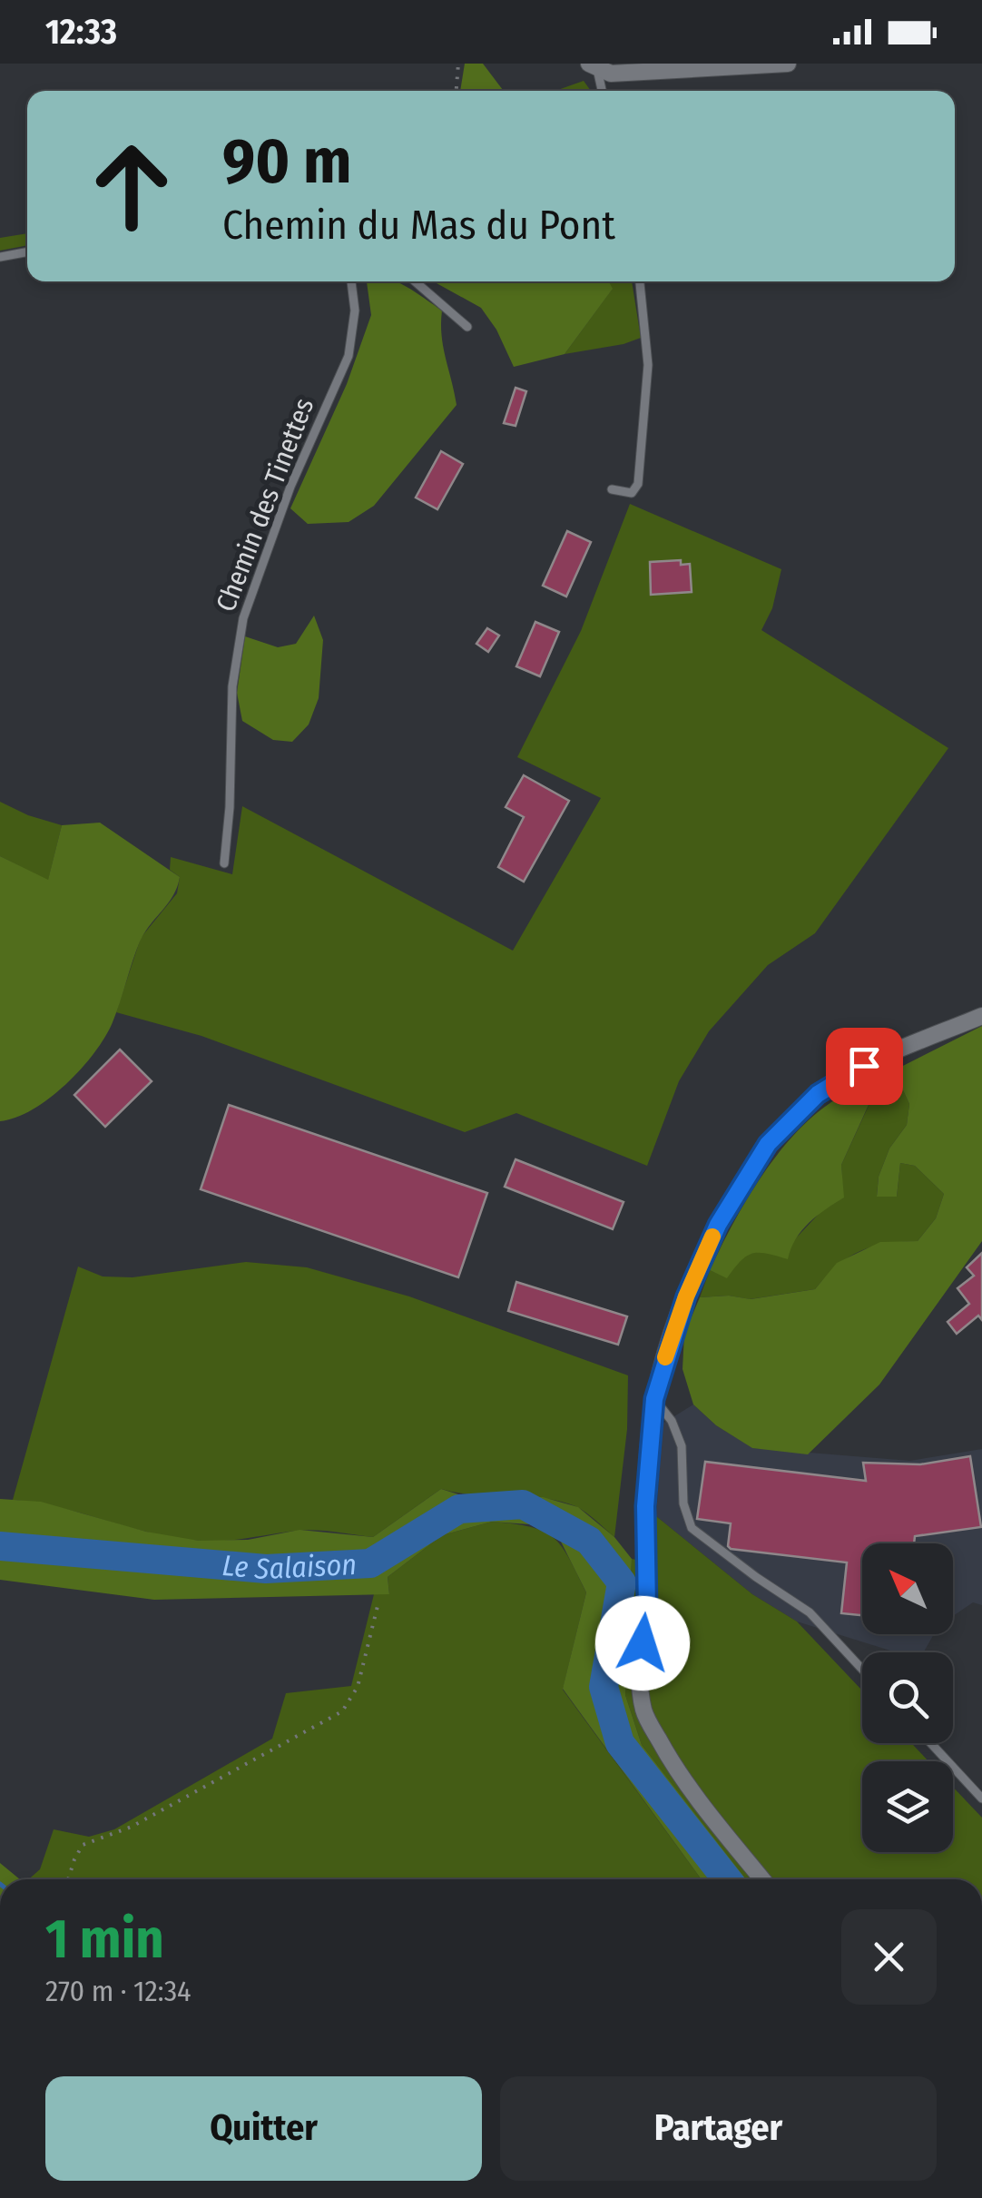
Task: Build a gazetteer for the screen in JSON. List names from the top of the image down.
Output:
{
  "streets": {
    "lane": ["Chemin des Tinettes"]
  },
  "water": ["Le Salaison"],
  "north": "top left",
  "page": {
    "status": "12:33",
    "turn": ["90 m", "Chemin du Mas du Pont"],
    "heading": ["1 min", "270 m · 12:34"],
    "buttons": ["Quitter", "Partager"]
  }
}
